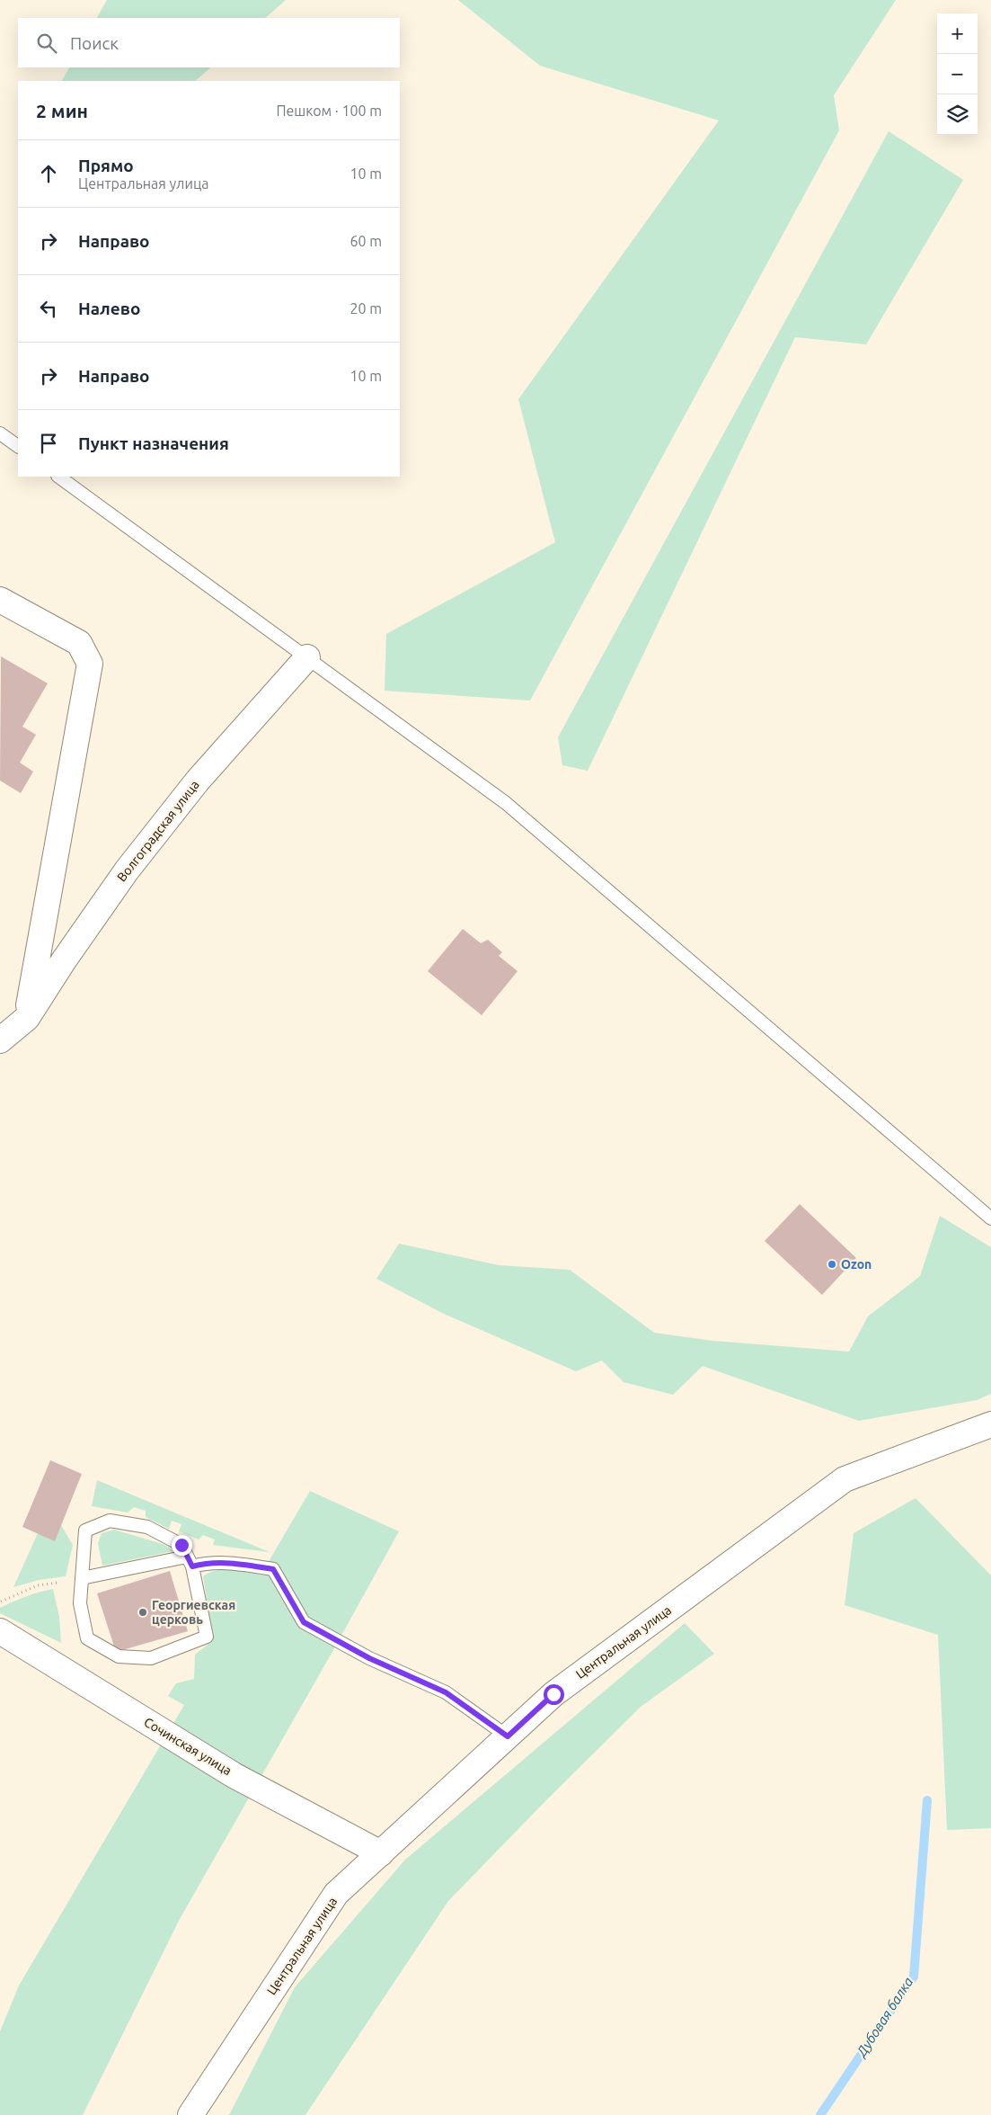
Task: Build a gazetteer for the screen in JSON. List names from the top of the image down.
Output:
{
  "streets": {
    "street": ["Волгоградская улица", "Центральная улица", "Сочинская улица"]
  },
  "crossings": [
    ["Центральная улица", "Сочинская улица"]
  ],
  "water": ["Дубовая балка"],
  "places": ["Ozon", "Георгиевская церковь"],
  "page": {
    "map_buttons": ["+", "−"],
    "search": "Поиск",
    "heading": ["2 мин", "Пешком · 100 m"],
    "list": [
      ["Прямо", "Центральная улица", "10 m"],
      ["Направо", "60 m"],
      ["Налево", "20 m"],
      ["Направо", "10 m"],
      "Пункт назначения"
    ]
  }
}
